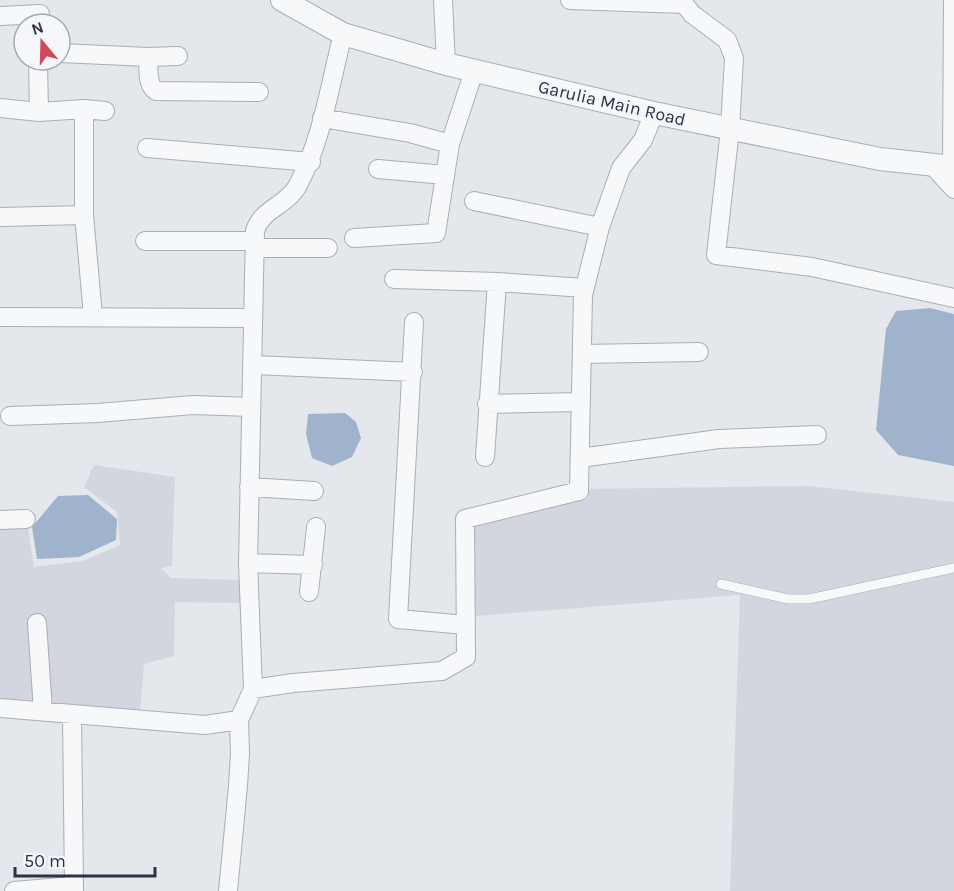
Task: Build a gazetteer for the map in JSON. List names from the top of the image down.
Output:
{
  "streets": {
    "street": ["Garulia Main Road"]
  },
  "scale_bar": "50 m",
  "north": "top"
}
